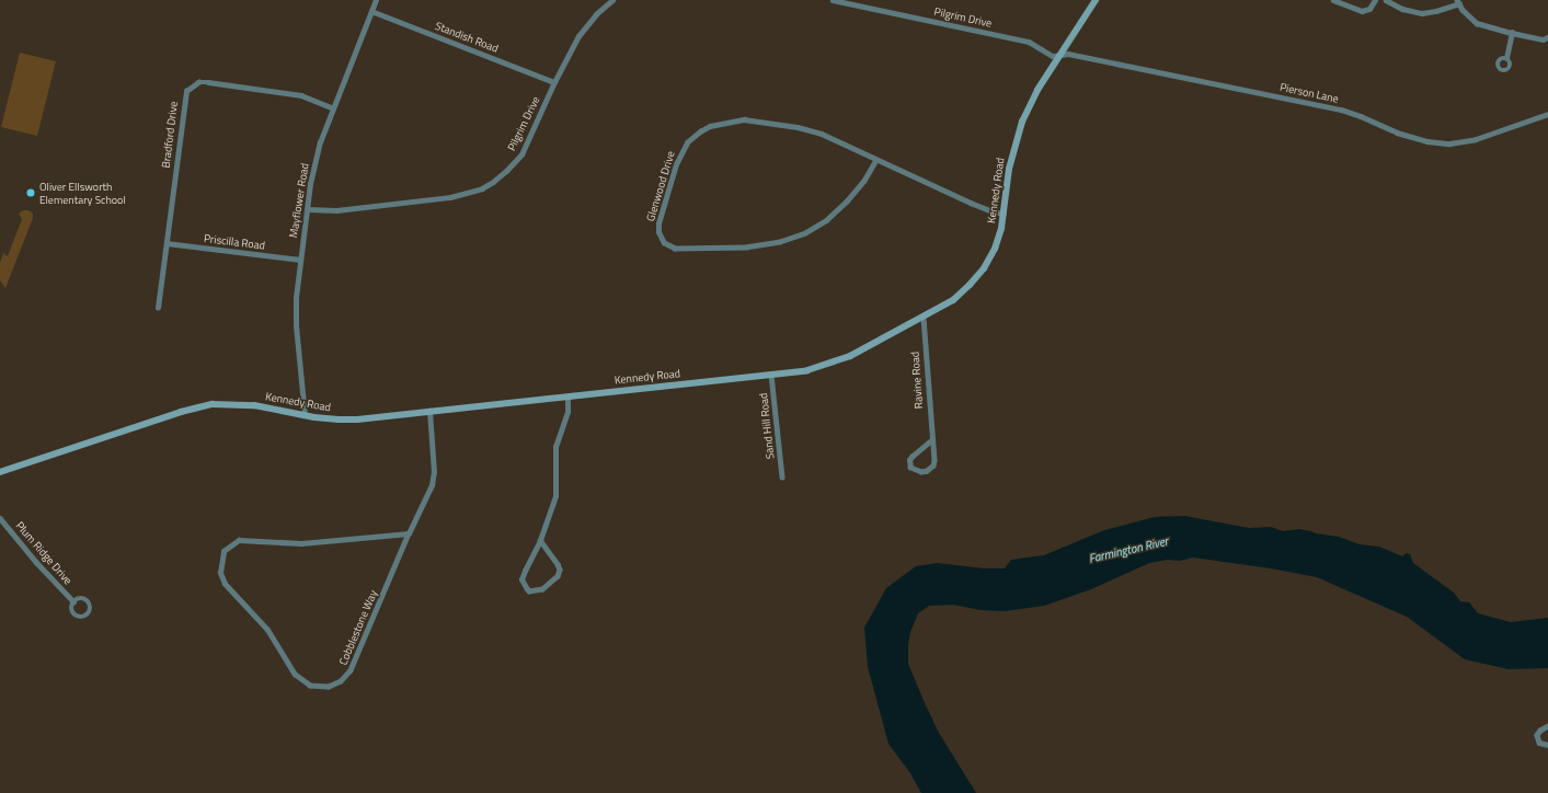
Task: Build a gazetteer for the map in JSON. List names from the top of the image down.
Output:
{
  "streets": {
    "street": [
      "Pilgrim Drive",
      "Standish Road",
      "Pierson Lane",
      "Bradford Drive",
      "Glenwood Drive",
      "Kennedy Road",
      "Mayflower Road",
      "Priscilla Road",
      "Ravine Road",
      "Sand Hill Road",
      "Plum Ridge Drive",
      "Cobblestone Way"
    ]
  },
  "crossings": [
    ["Pilgrim Drive", "Standish Road"],
    ["Pilgrim Drive", "Pierson Lane"],
    ["Pilgrim Drive", "Kennedy Road"],
    ["Pilgrim Drive", "Mayflower Road"],
    ["Standish Road", "Mayflower Road"],
    ["Pierson Lane", "Kennedy Road"],
    ["Bradford Drive", "Mayflower Road"],
    ["Bradford Drive", "Priscilla Road"],
    ["Glenwood Drive", "Kennedy Road"],
    ["Kennedy Road", "Mayflower Road"],
    ["Kennedy Road", "Ravine Road"],
    ["Kennedy Road", "Sand Hill Road"],
    ["Kennedy Road", "Cobblestone Way"],
    ["Mayflower Road", "Priscilla Road"]
  ],
  "water": ["Farmington River"],
  "places": ["Oliver Ellsworth Elementary School"]
}
